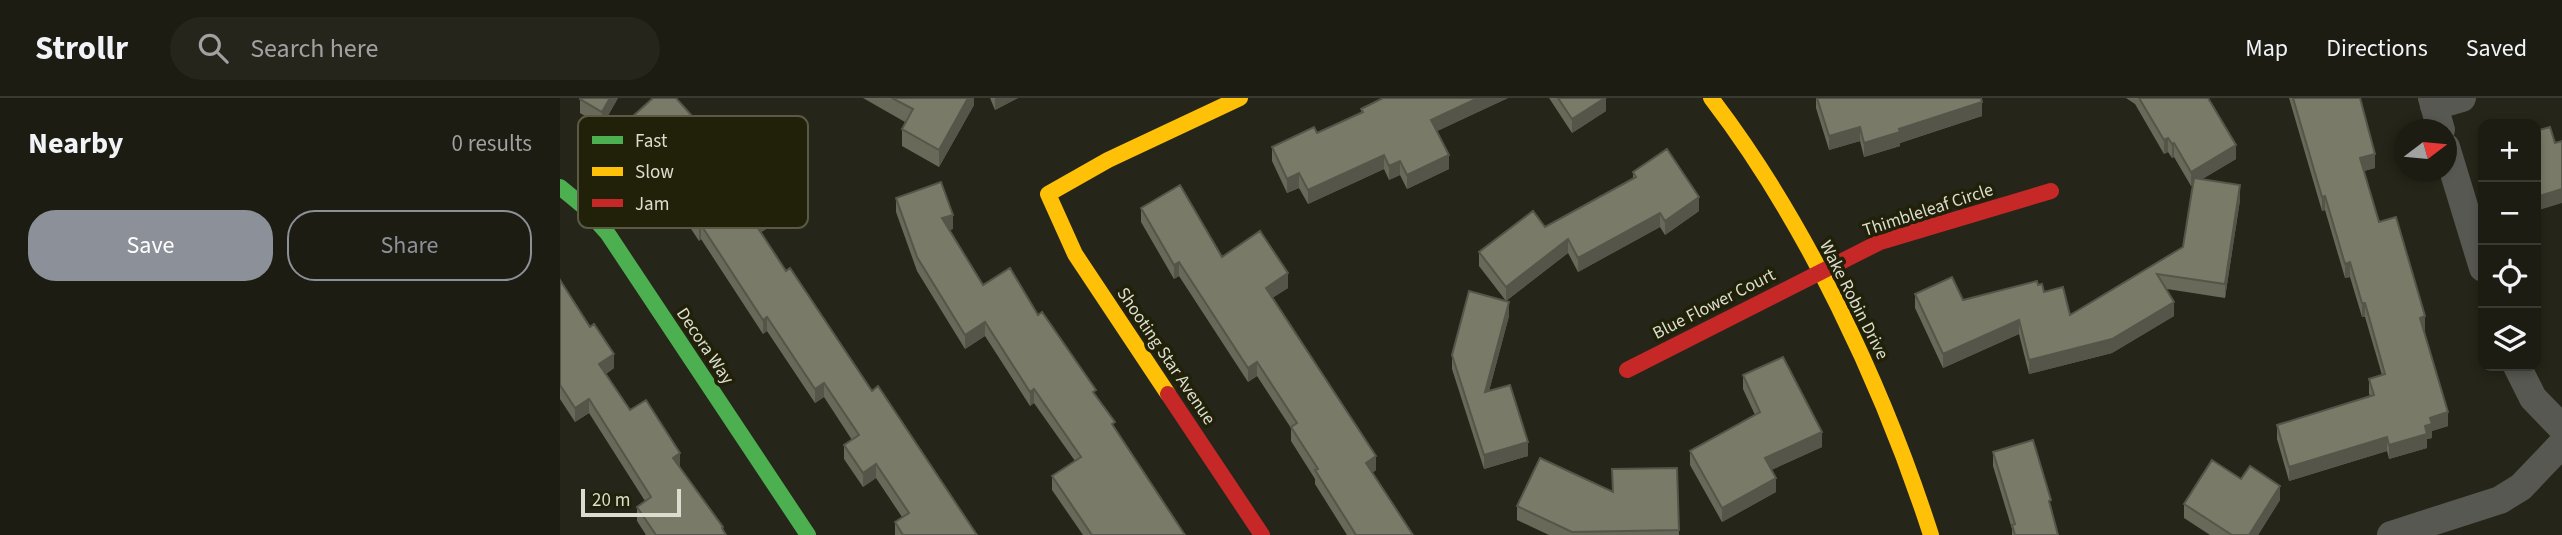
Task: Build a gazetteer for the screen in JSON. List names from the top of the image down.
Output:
{
  "streets": {
    "street": [
      "Thimbleleaf Circle",
      "Wake Robin Drive",
      "Blue Flower Court",
      "Decora Way",
      "Shooting Star Avenue"
    ]
  },
  "crossings": [
    ["Thimbleleaf Circle", "Wake Robin Drive"],
    ["Thimbleleaf Circle", "Blue Flower Court"],
    ["Wake Robin Drive", "Blue Flower Court"]
  ],
  "legend": ["Fast", "Slow", "Jam"],
  "scale_bar": "20 m",
  "north": "right",
  "page": {
    "header": "Strollr",
    "search": "Search here",
    "nav": ["Map", "Directions", "Saved"],
    "heading": ["Nearby", "0 results"],
    "map_buttons": ["+", "−"],
    "buttons": ["Save", "Share"],
    "scale": "20 m"
  }
}
